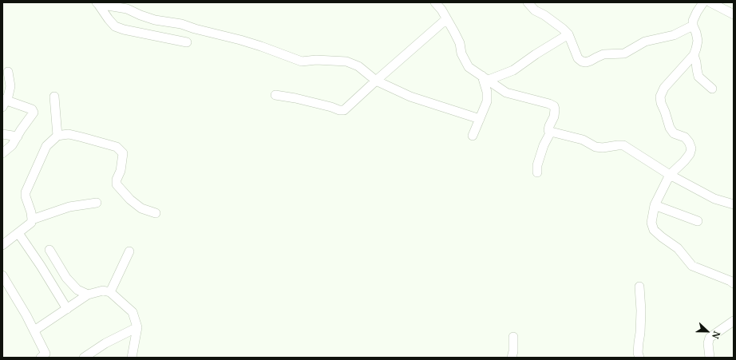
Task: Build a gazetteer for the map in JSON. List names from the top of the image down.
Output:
{
  "north": "right"
}
